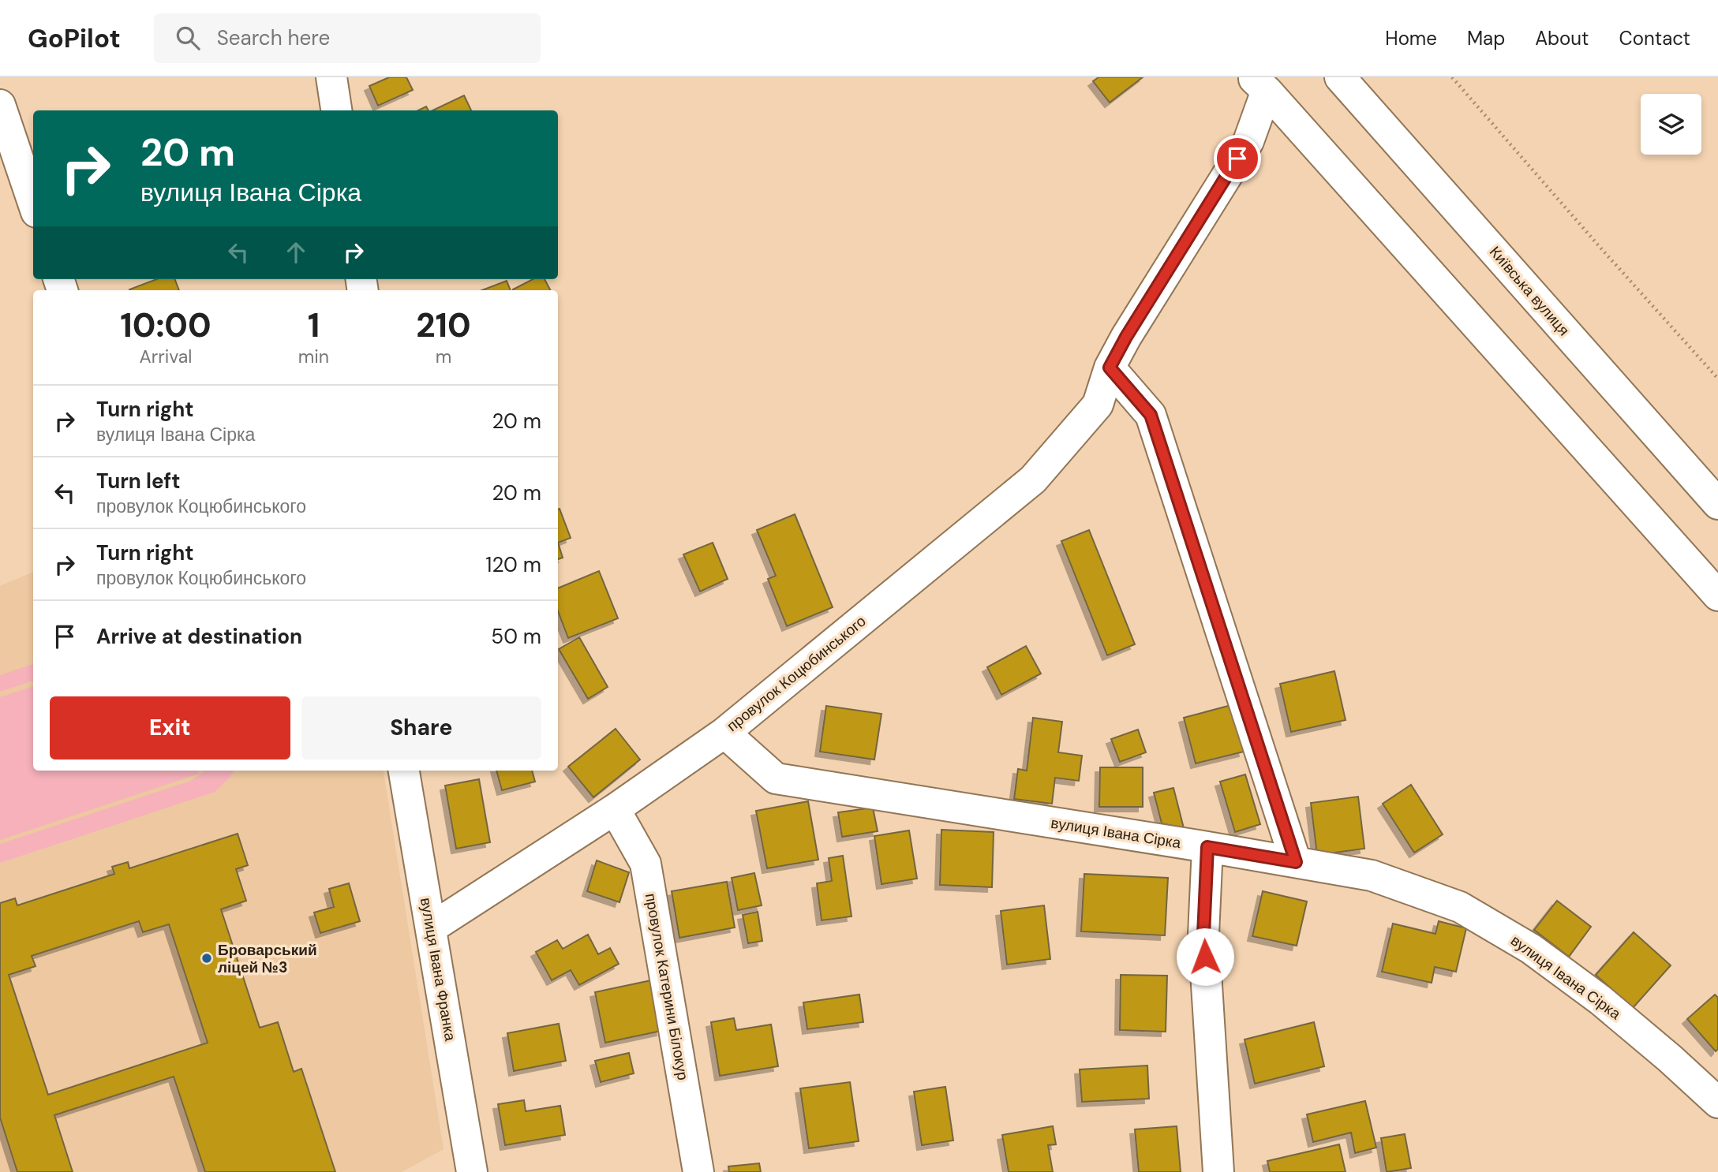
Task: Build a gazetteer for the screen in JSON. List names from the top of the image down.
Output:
{
  "streets": {
    "street": [
      "Київська вулиця",
      "провулок Коцюбинського",
      "вулиця Івана Сірка",
      "вулиця Івана Франка",
      "провулок Катерини Білокур"
    ]
  },
  "crossings": [
    ["провулок Коцюбинського", "вулиця Івана Сірка"],
    ["провулок Коцюбинського", "вулиця Івана Франка"],
    ["провулок Коцюбинського", "провулок Катерини Білокур"]
  ],
  "places": ["Броварський ліцей №3"],
  "page": {
    "header": "GoPilot",
    "search": "Search here",
    "nav": [
      "Home",
      "Map",
      "About",
      "Contact"
    ],
    "turn": ["20 m", "вулиця Івана Сірка"],
    "eta": [
      "10:00",
      "Arrival",
      "1",
      "min",
      "210",
      "m"
    ],
    "list": [
      {
        "name": "Turn right",
        "note": "вулиця Івана Сірка",
        "value": "20 m"
      },
      {
        "name": "Turn left",
        "note": "провулок Коцюбинського",
        "value": "20 m"
      },
      {
        "name": "Turn right",
        "note": "провулок Коцюбинського",
        "value": "120 m"
      },
      {
        "name": "Arrive at destination",
        "value": "50 m"
      }
    ],
    "buttons": ["Exit", "Share"]
  }
}
